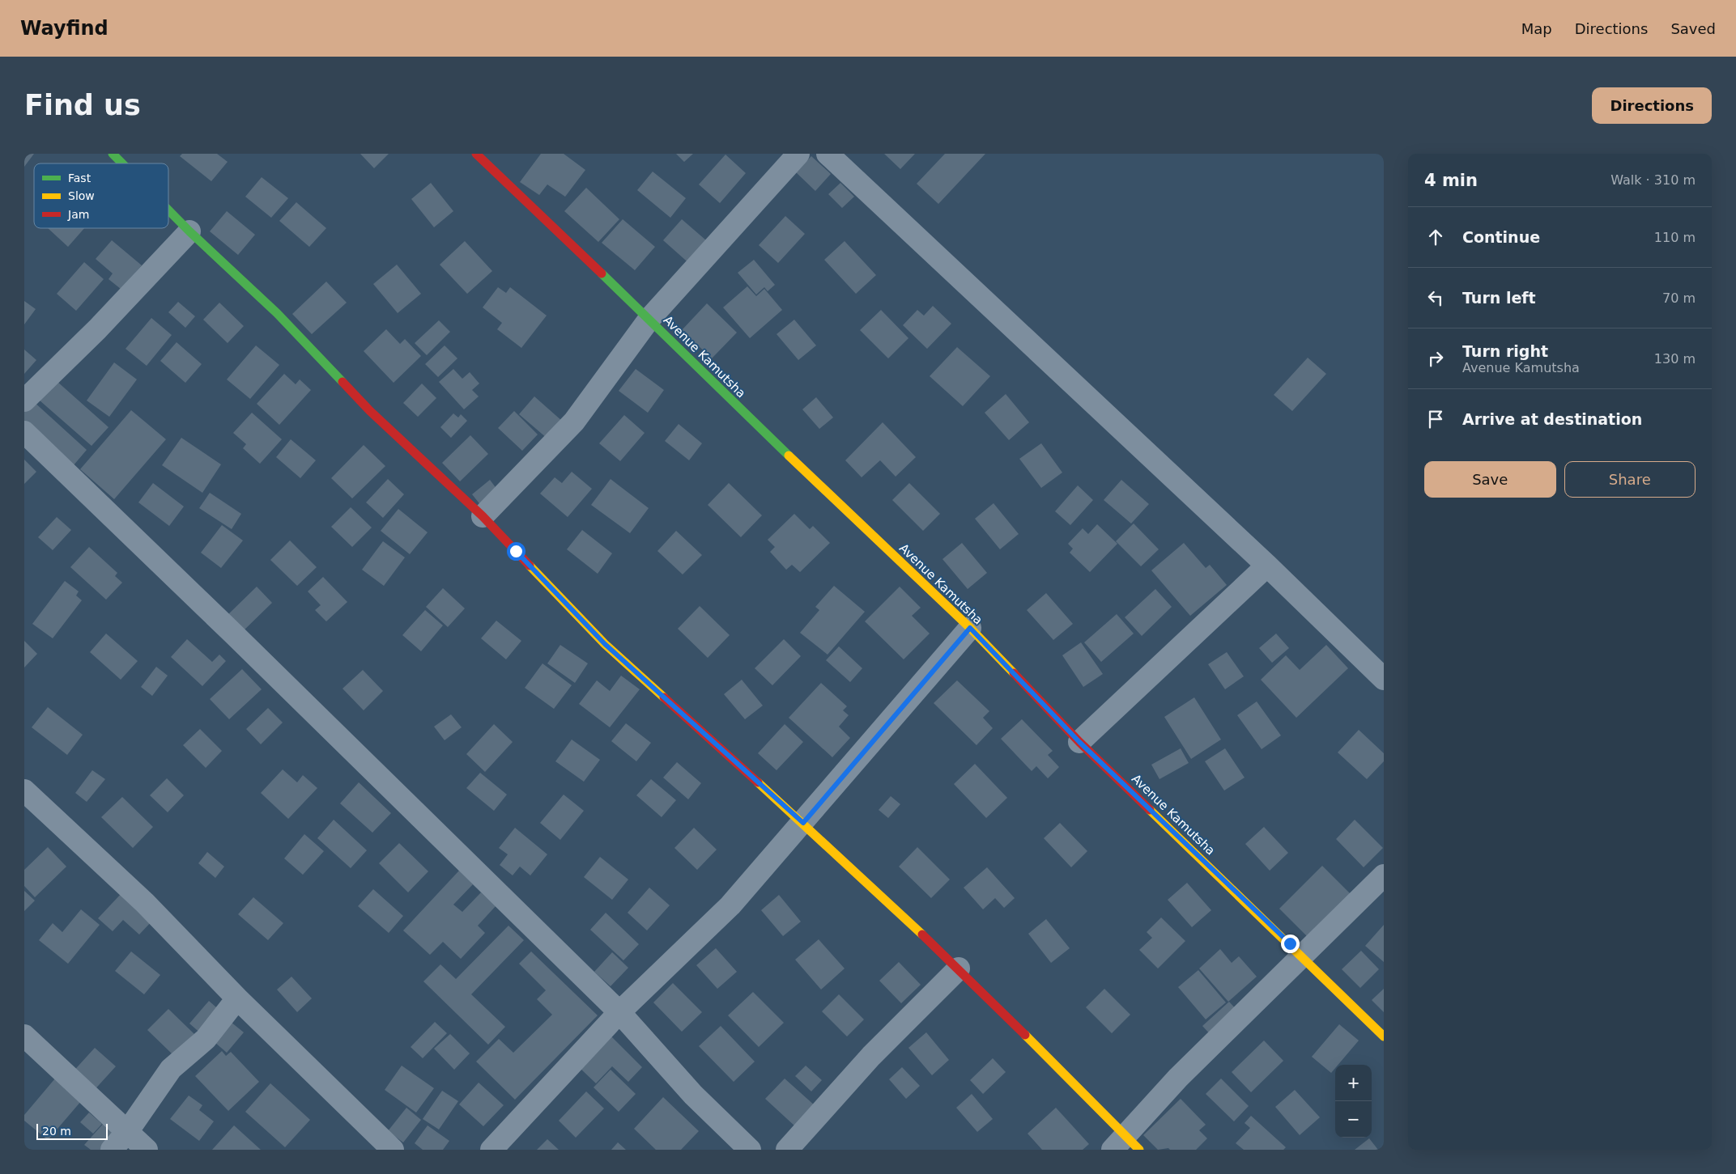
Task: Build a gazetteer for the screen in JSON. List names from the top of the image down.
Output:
{
  "streets": {
    "street": ["Avenue Kamutsha"]
  },
  "legend": ["Fast", "Slow", "Jam"],
  "scale_bar": "20 m",
  "page": {
    "header": "Wayfind",
    "nav": ["Map", "Directions", "Saved"],
    "buttons": [
      "Directions",
      ["Save", "Share"]
    ],
    "title": "Find us",
    "heading": ["4 min", "Walk · 310 m"],
    "list": [
      ["Continue", "110 m"],
      ["Turn left", "70 m"],
      ["Turn right", "Avenue Kamutsha", "130 m"],
      "Arrive at destination"
    ],
    "map_buttons": ["+", "−"],
    "scale": "20 m"
  }
}
